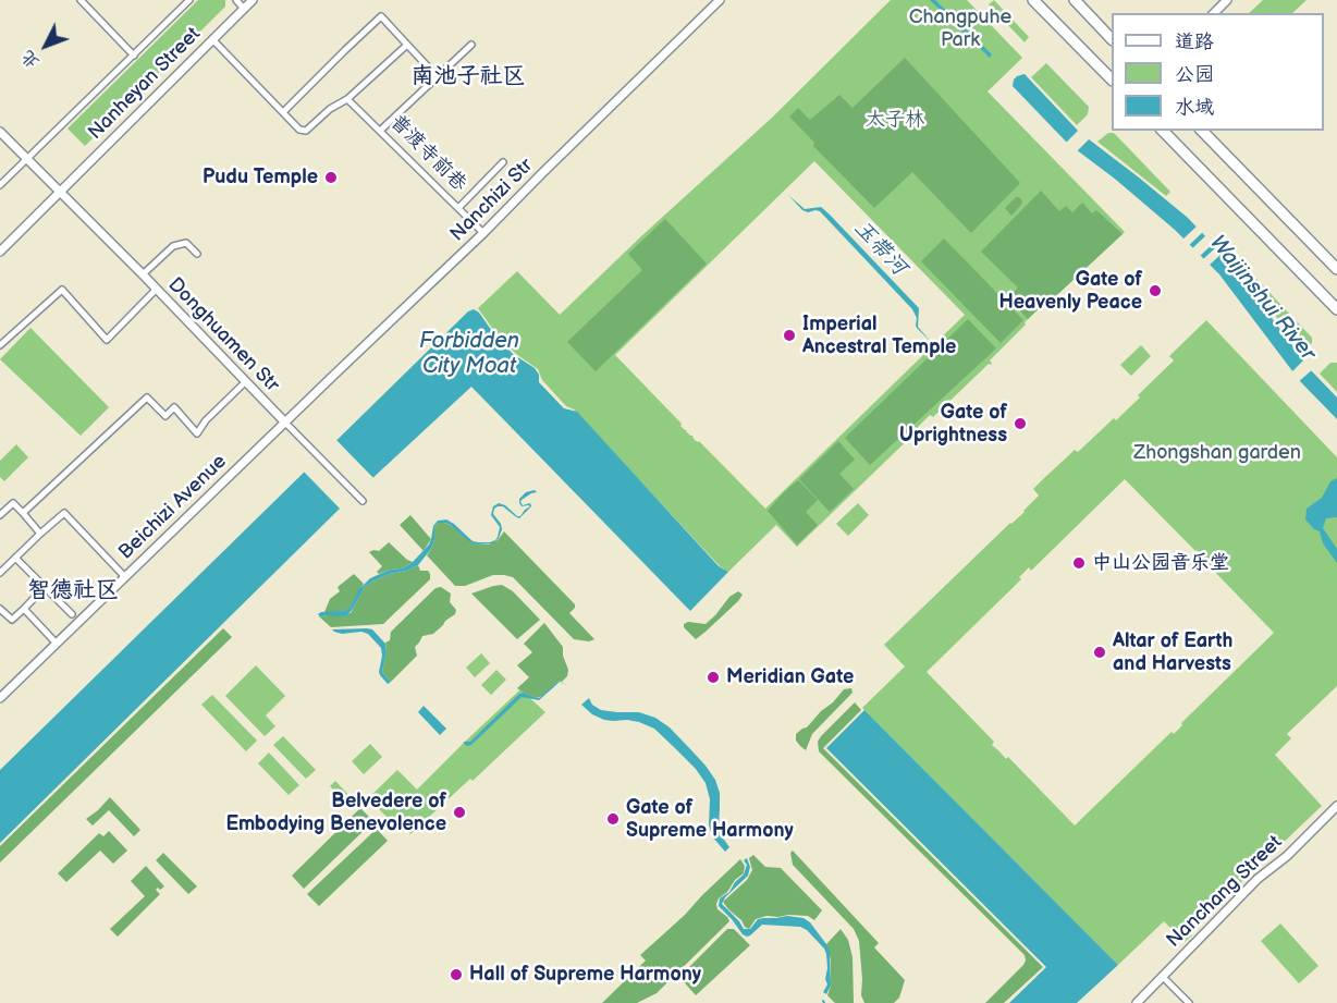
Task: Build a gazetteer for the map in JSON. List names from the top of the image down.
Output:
{
  "streets": {
    "street": [
      "Nanheyan Street",
      "普渡寺前巷",
      "Nanchizi Str",
      "Donghuamen Str",
      "Beichizi Avenue",
      "Nanchang Street"
    ]
  },
  "crossings": [
    ["Nanheyan Street", "Donghuamen Str"],
    ["普渡寺前巷", "Nanchizi Str"],
    ["Nanchizi Str", "Donghuamen Str"],
    ["Nanchizi Str", "Beichizi Avenue"],
    ["Donghuamen Str", "Beichizi Avenue"]
  ],
  "districts": ["南池子社区", "智德社区"],
  "water": ["玉带河", "Waijinshui River", "Forbidden City Moat"],
  "parks": ["Changpuhe Park", "太子林", "Zhongshan garden"],
  "places": [
    "Pudu Temple",
    "Gate of Heavenly Peace",
    "Imperial Ancestral Temple",
    "Gate of Uprightness",
    "中山公园音乐堂",
    "Altar of Earth and Harvests",
    "Meridian Gate",
    "Belvedere of Embodying Benevolence",
    "Gate of Supreme Harmony",
    "Hall of Supreme Harmony"
  ],
  "legend": ["道路", "公园", "水域"],
  "north": "bottom left"
}
